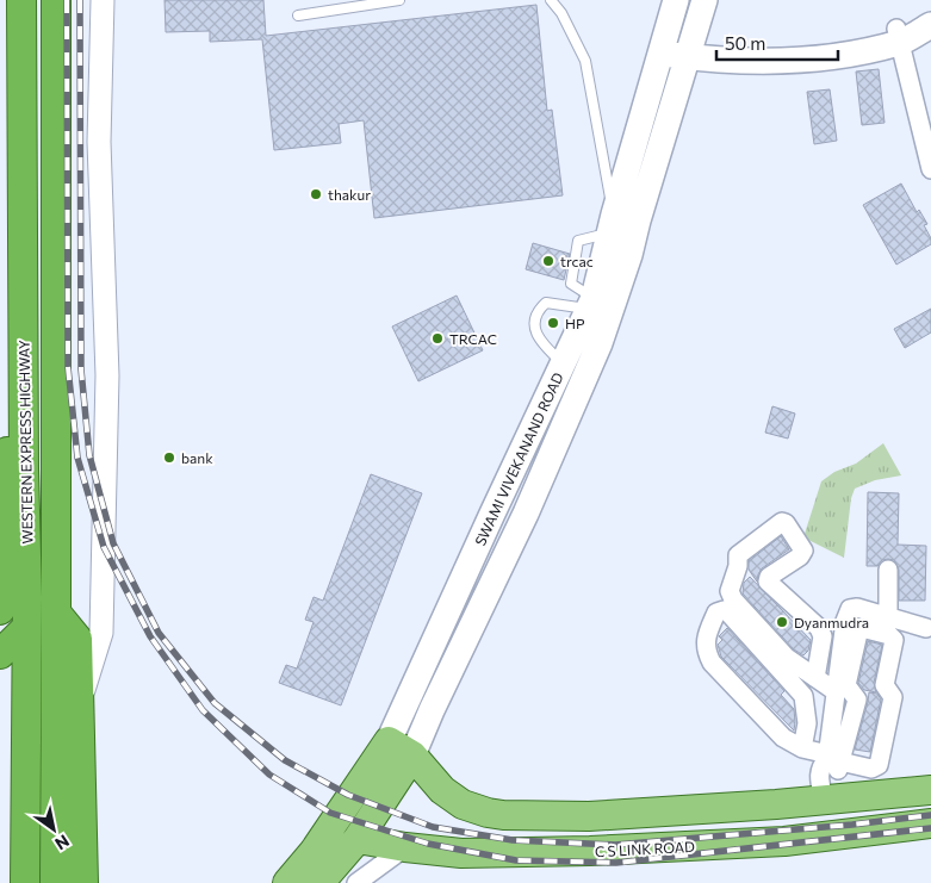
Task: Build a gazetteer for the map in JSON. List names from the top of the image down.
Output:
{
  "streets": {
    "highway": ["WESTERN EXPRESS HIGHWAY"],
    "main road": ["SWAMI VIVEKANAND ROAD", "C S LINK ROAD"]
  },
  "crossings": [
    ["SWAMI VIVEKANAND ROAD", "C S LINK ROAD"]
  ],
  "places": [
    "thakur",
    "trcac",
    "HP",
    "TRCAC",
    "bank",
    "Dyanmudra"
  ],
  "scale_bar": "50 m",
  "north": "bottom right"
}
